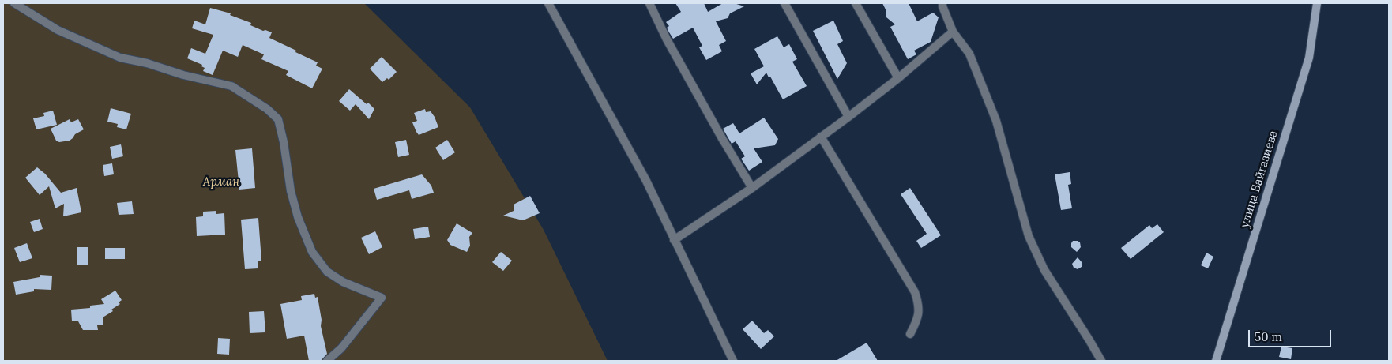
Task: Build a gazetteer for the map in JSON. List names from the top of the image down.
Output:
{
  "streets": {
    "main road": ["улица Байгазиева"]
  },
  "parks": ["Арман"],
  "scale_bar": "50 m"
}
